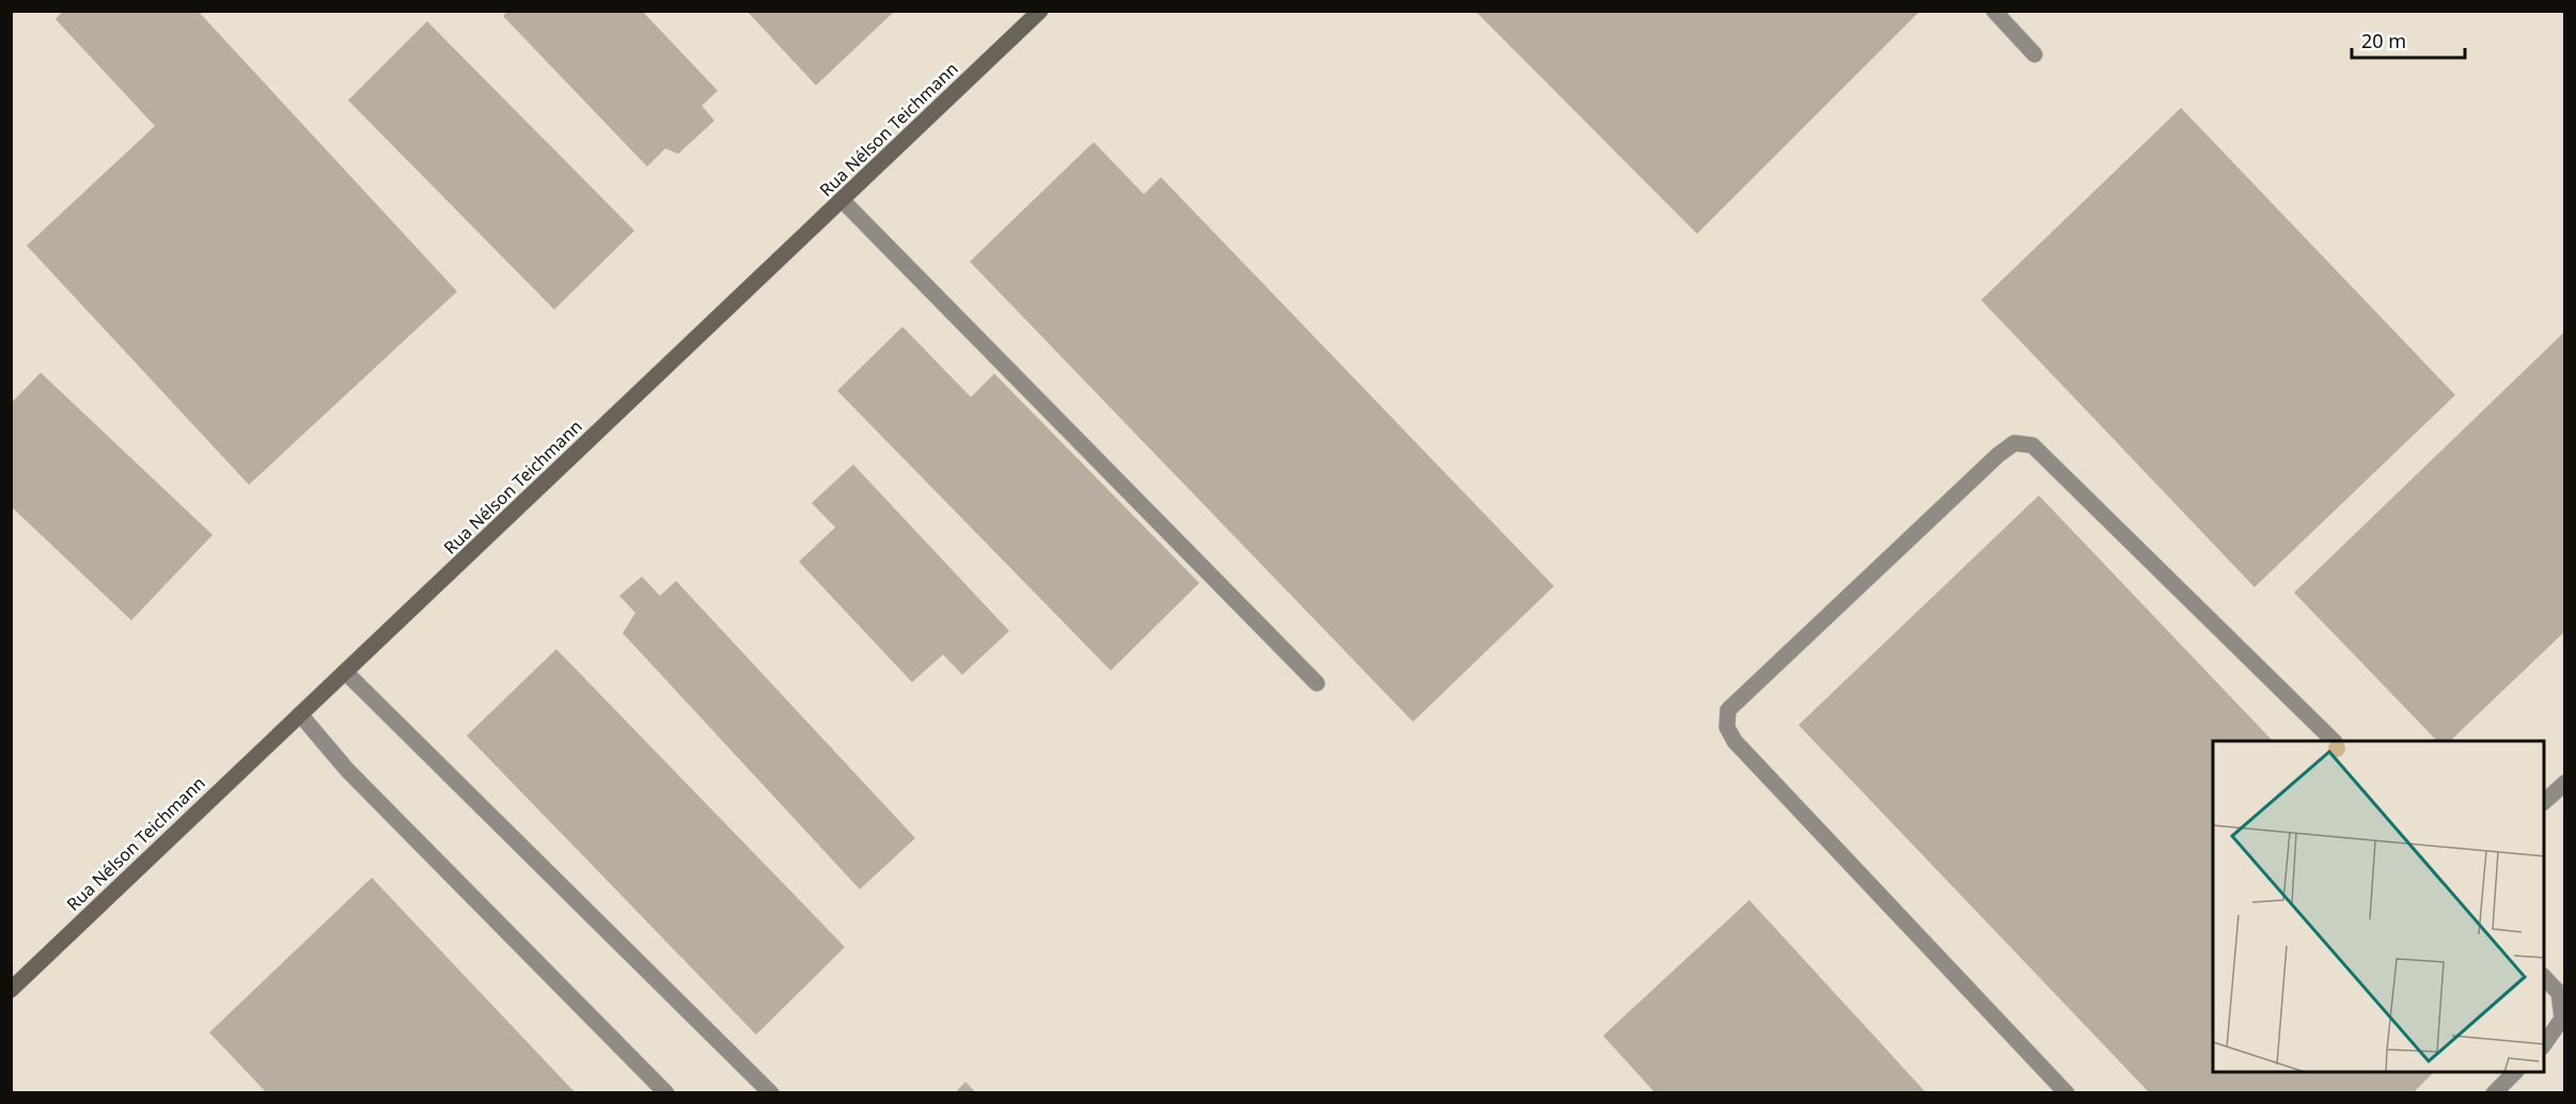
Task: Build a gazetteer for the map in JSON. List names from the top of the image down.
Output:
{
  "streets": {
    "main road": ["Rua Nélson Teichmann"]
  },
  "scale_bar": "20 m"
}
